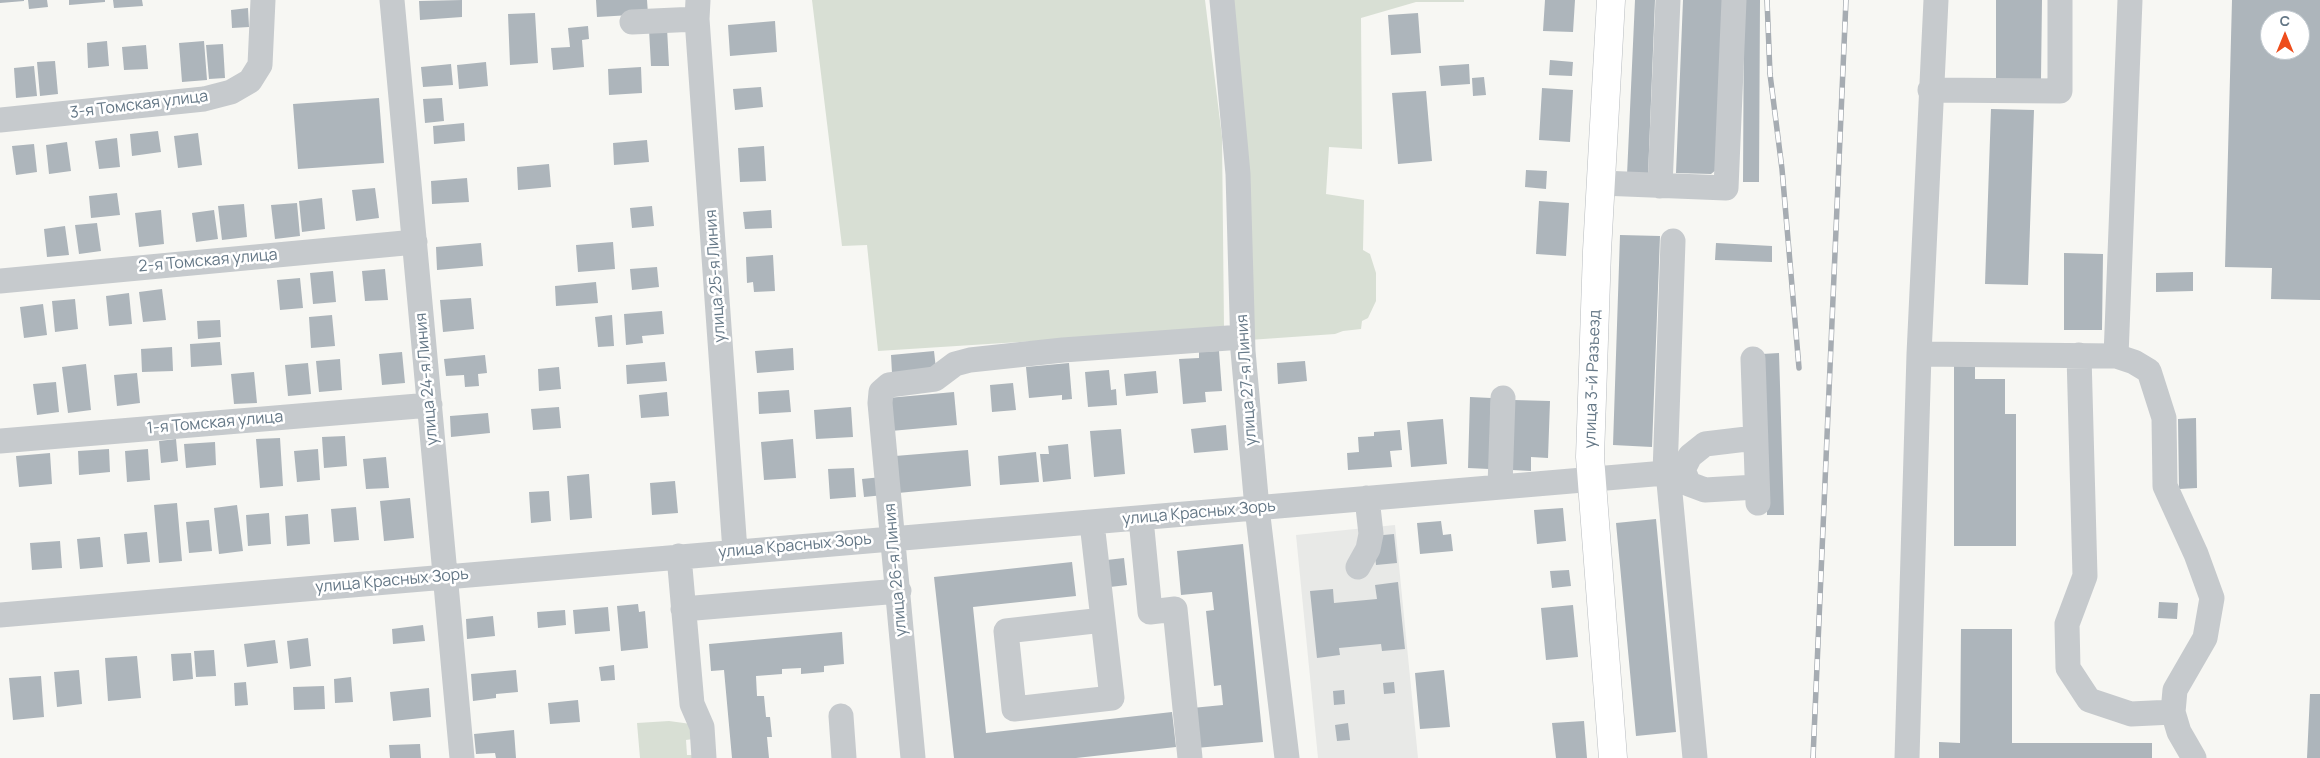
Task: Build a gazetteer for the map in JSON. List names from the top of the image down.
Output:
{
  "streets": {
    "main road": ["улица 3-й Разъезд"],
    "street": [
      "3-я Томская улица",
      "2-я Томская улица",
      "улица 25-я Линия",
      "улица 24-я Линия",
      "улица 27-я Линия",
      "1-я Томская улица",
      "улица Красных Зорь",
      "улица 26-я Линия"
    ]
  },
  "crossings": [
    ["2-я Томская улица", "улица 24-я Линия"],
    ["улица 25-я Линия", "улица Красных Зорь"],
    ["улица 24-я Линия", "1-я Томская улица"],
    ["улица 24-я Линия", "улица Красных Зорь"],
    ["улица 3-й Разъезд", "улица Красных Зорь"],
    ["улица 27-я Линия", "улица Красных Зорь"],
    ["улица 27-я Линия", "улица 26-я Линия"],
    ["улица Красных Зорь", "улица 26-я Линия"]
  ],
  "north": "top"
}
